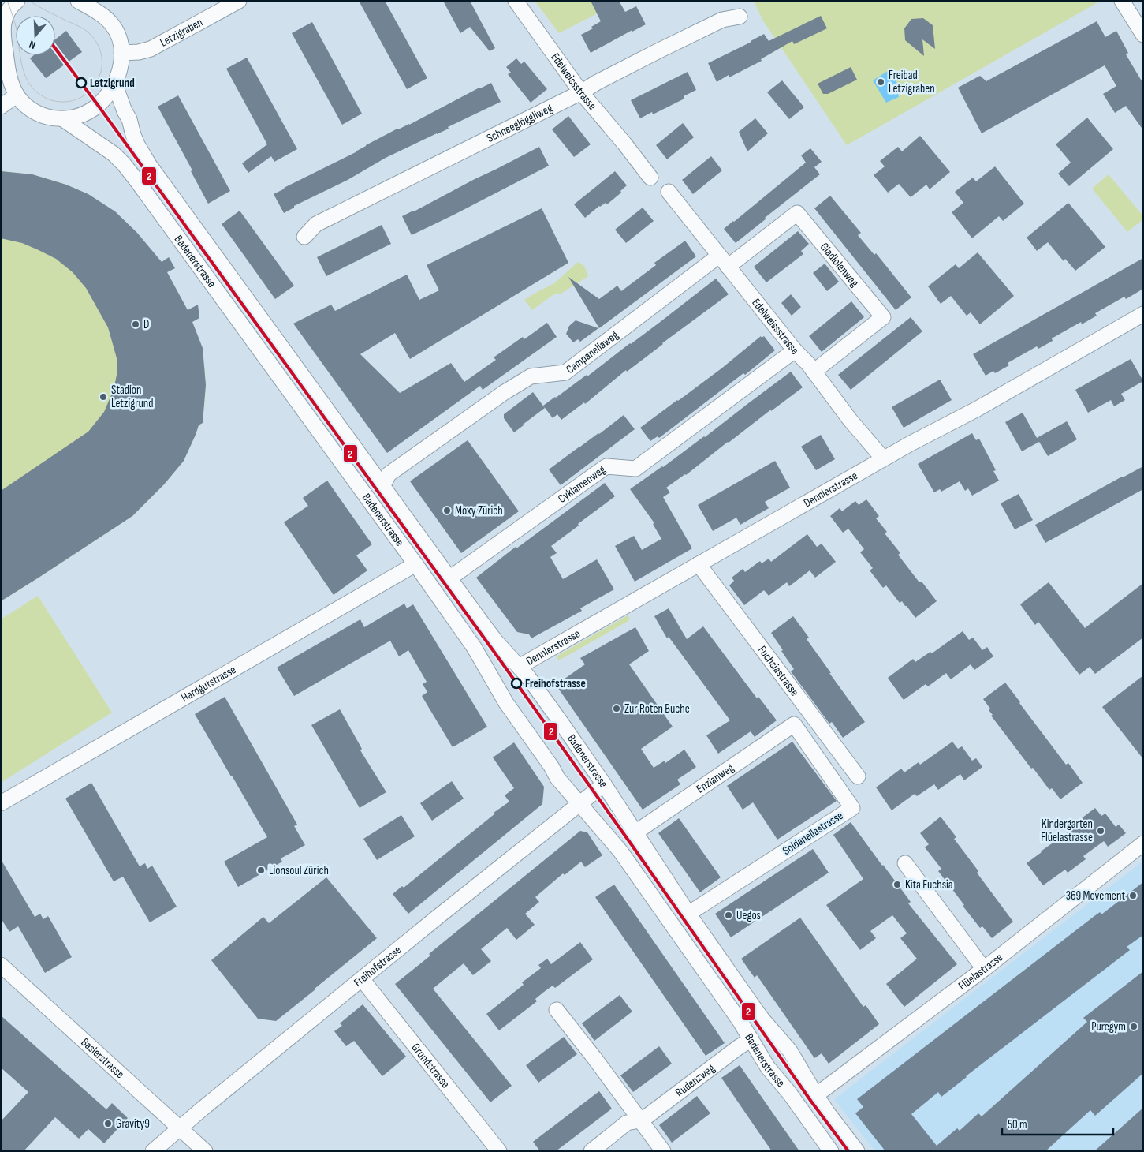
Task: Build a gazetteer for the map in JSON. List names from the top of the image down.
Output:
{
  "streets": {
    "street": [
      "Letzigraben",
      "Edelweissstrasse",
      "Schneeglöggliweg",
      "Badenerstrasse",
      "Gladiolenweg",
      "Campanellaweg",
      "Cyklamenweg",
      "Dennlerstrasse",
      "Fuchsiastrasse",
      "Hardgutstrasse",
      "Enzianweg",
      "Soldanellastrasse",
      "Freihofstrasse",
      "Flüelastrasse",
      "Baslerstrasse",
      "Grundstrasse",
      "Rudenzweg"
    ]
  },
  "crossings": [
    ["Edelweissstrasse", "Schneeglöggliweg"],
    ["Edelweissstrasse", "Gladiolenweg"],
    ["Edelweissstrasse", "Campanellaweg"],
    ["Edelweissstrasse", "Cyklamenweg"],
    ["Edelweissstrasse", "Dennlerstrasse"],
    ["Badenerstrasse", "Campanellaweg"],
    ["Badenerstrasse", "Cyklamenweg"],
    ["Badenerstrasse", "Dennlerstrasse"],
    ["Badenerstrasse", "Hardgutstrasse"],
    ["Badenerstrasse", "Enzianweg"],
    ["Badenerstrasse", "Soldanellastrasse"],
    ["Badenerstrasse", "Freihofstrasse"],
    ["Badenerstrasse", "Flüelastrasse"],
    ["Badenerstrasse", "Rudenzweg"],
    ["Gladiolenweg", "Campanellaweg"],
    ["Dennlerstrasse", "Fuchsiastrasse"],
    ["Enzianweg", "Soldanellastrasse"],
    ["Freihofstrasse", "Baslerstrasse"],
    ["Freihofstrasse", "Grundstrasse"]
  ],
  "places": [
    "Freibad Letzigraben",
    "Letzigrund",
    "D",
    "Stadion Letzigrund",
    "Moxy Zürich",
    "Freihofstrasse",
    "Zur Roten Buche",
    "Kindergarten Flüelastrasse",
    "Lionsoul Zürich",
    "Kita Fuchsia",
    "369 Movement",
    "Uegos",
    "Puregym",
    "Gravity9"
  ],
  "lines": ["transit line 2"],
  "scale_bar": "50 m",
  "north": "bottom"
}
